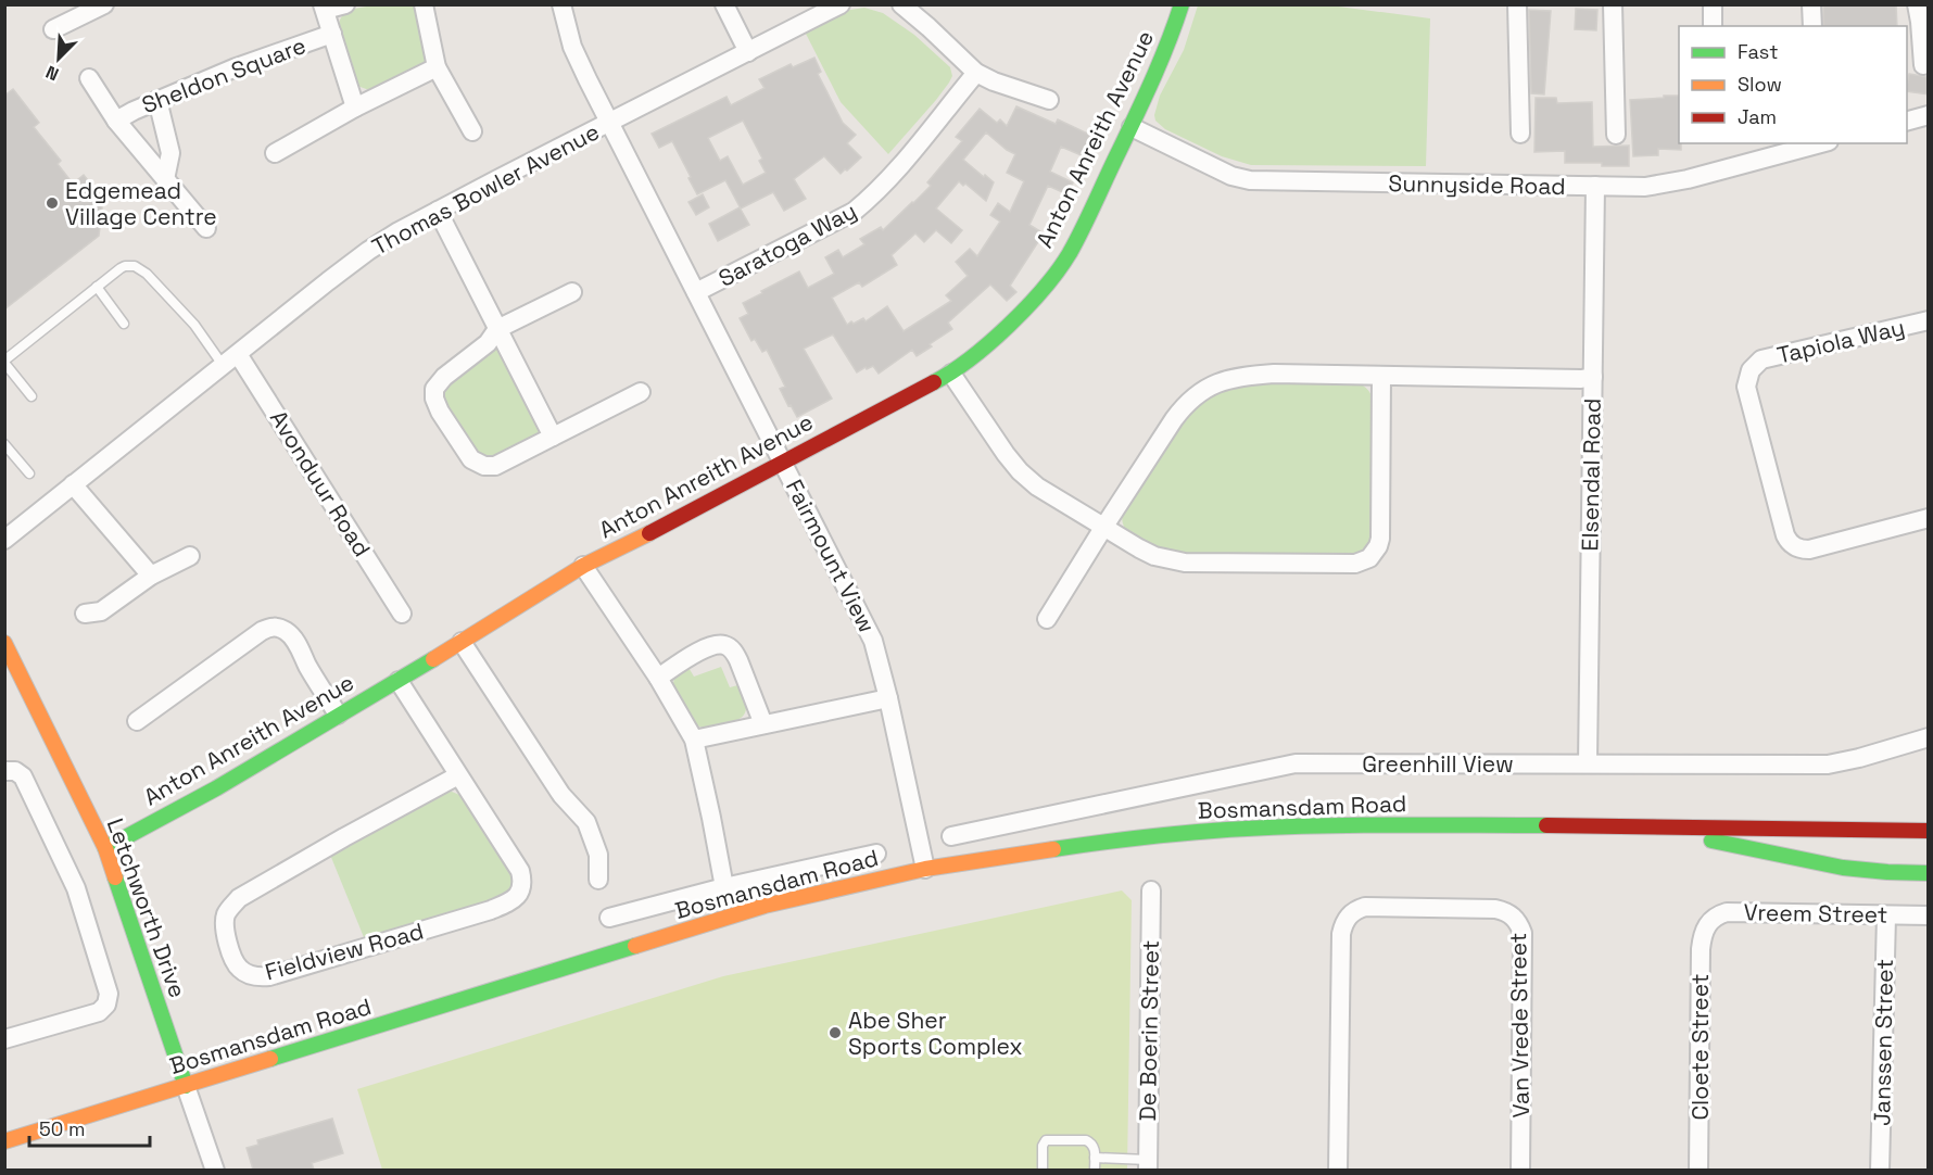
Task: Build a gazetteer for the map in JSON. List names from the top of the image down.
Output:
{
  "streets": {
    "main road": ["Anton Anreith Avenue", "Bosmansdam Road", "Letchworth Drive"],
    "street": [
      "Sheldon Square",
      "Sunnyside Road",
      "Thomas Bowler Avenue",
      "Saratoga Way",
      "Tapiola Way",
      "Elsendal Road",
      "Avonduur Road",
      "Fairmount View",
      "Greenhill View",
      "Vreem Street",
      "Fieldview Road",
      "Van Vrede Street",
      "De Boerin Street",
      "Janssen Street",
      "Cloete Street"
    ]
  },
  "crossings": [
    ["Anton Anreith Avenue", "Sunnyside Road"],
    ["Anton Anreith Avenue", "Fairmount View"],
    ["Anton Anreith Avenue", "Letchworth Drive"],
    ["Anton Anreith Avenue", "Fieldview Road"],
    ["Sunnyside Road", "Elsendal Road"],
    ["Thomas Bowler Avenue", "Avonduur Road"],
    ["Thomas Bowler Avenue", "Fairmount View"],
    ["Saratoga Way", "Fairmount View"],
    ["Elsendal Road", "Greenhill View"],
    ["Fairmount View", "Bosmansdam Road"],
    ["Bosmansdam Road", "Letchworth Drive"],
    ["Vreem Street", "Janssen Street"],
    ["Vreem Street", "Cloete Street"]
  ],
  "places": ["Edgemead Village Centre", "Abe Sher Sports Complex"],
  "legend": ["Fast", "Slow", "Jam"],
  "scale_bar": "50 m",
  "north": "bottom left"
}
